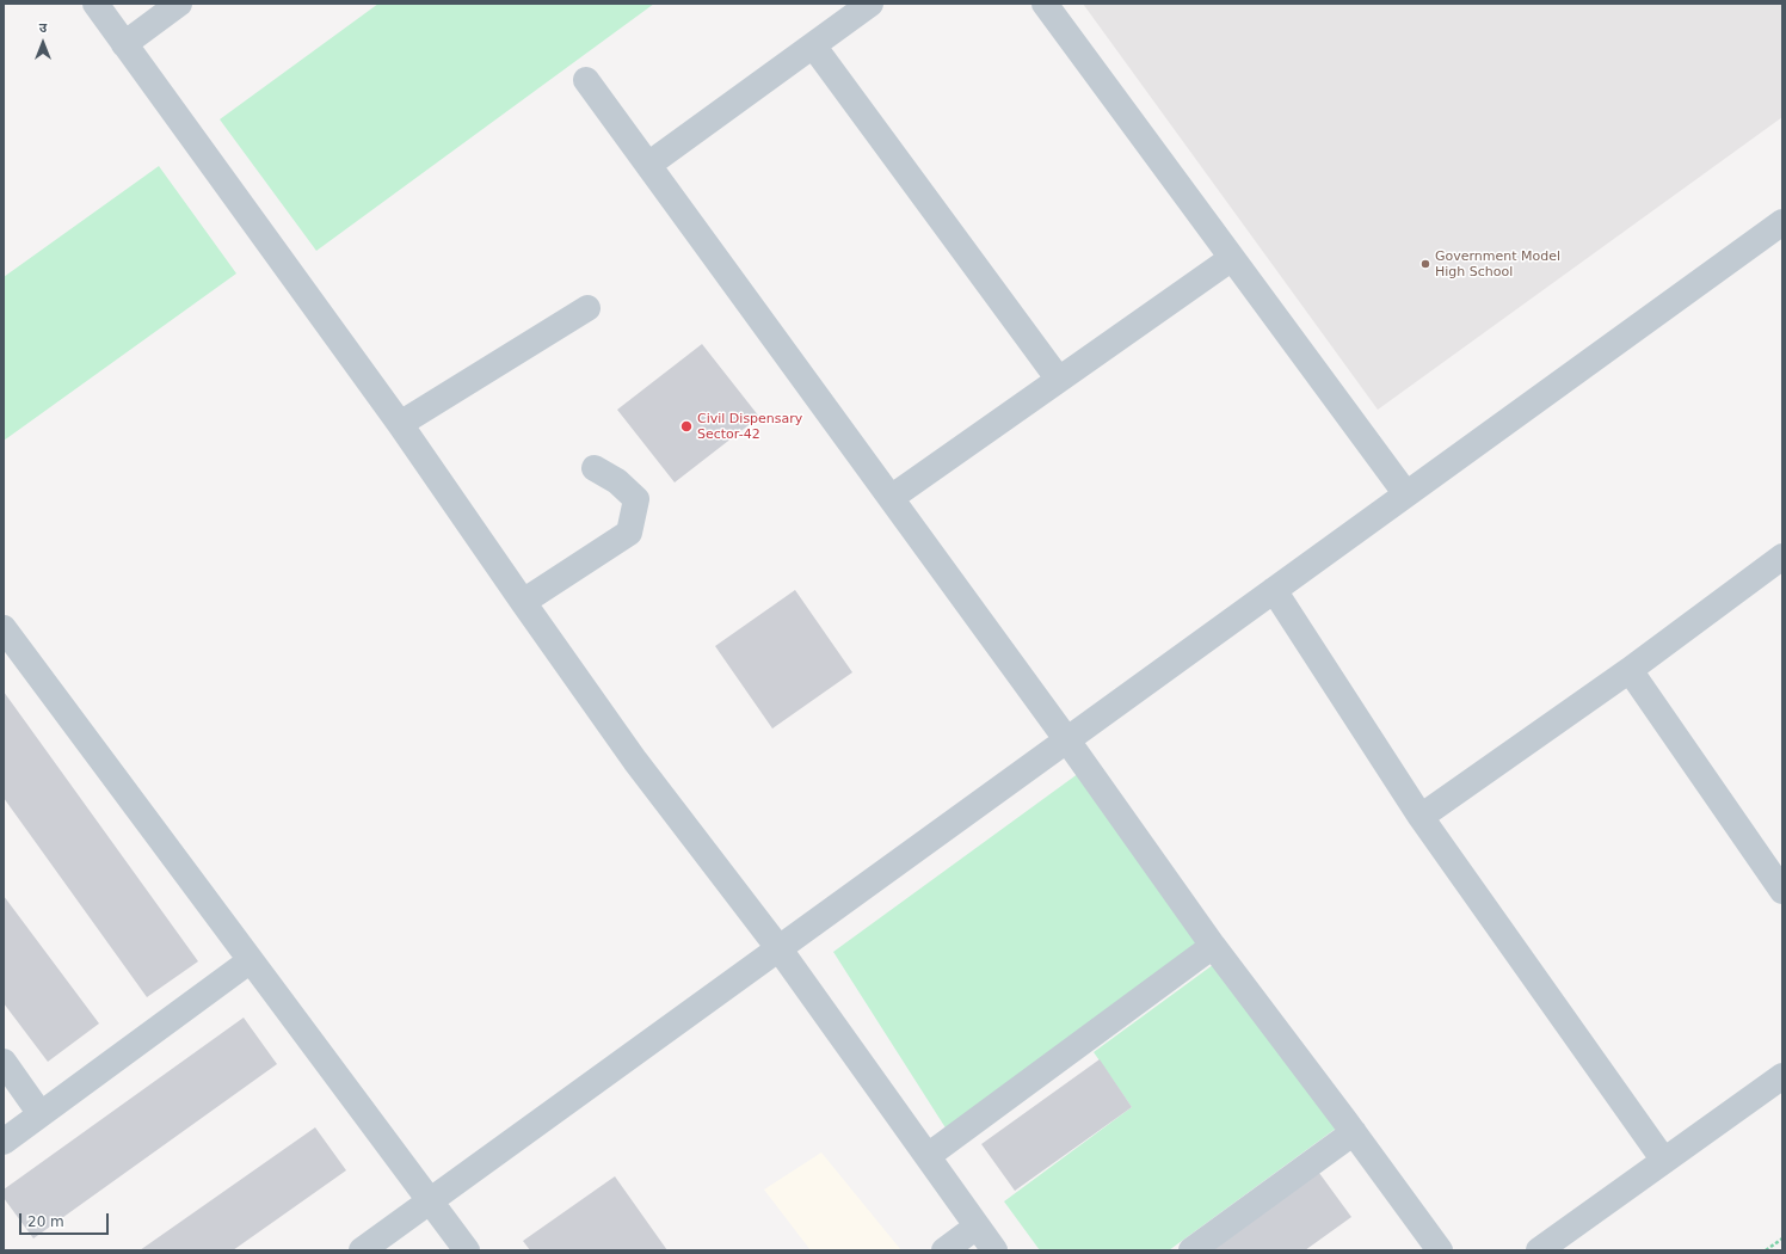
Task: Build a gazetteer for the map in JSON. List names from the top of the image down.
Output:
{
  "places": ["Government Model High School", "Civil Dispensary Sector-42"],
  "scale_bar": "20 m",
  "north": "top"
}
